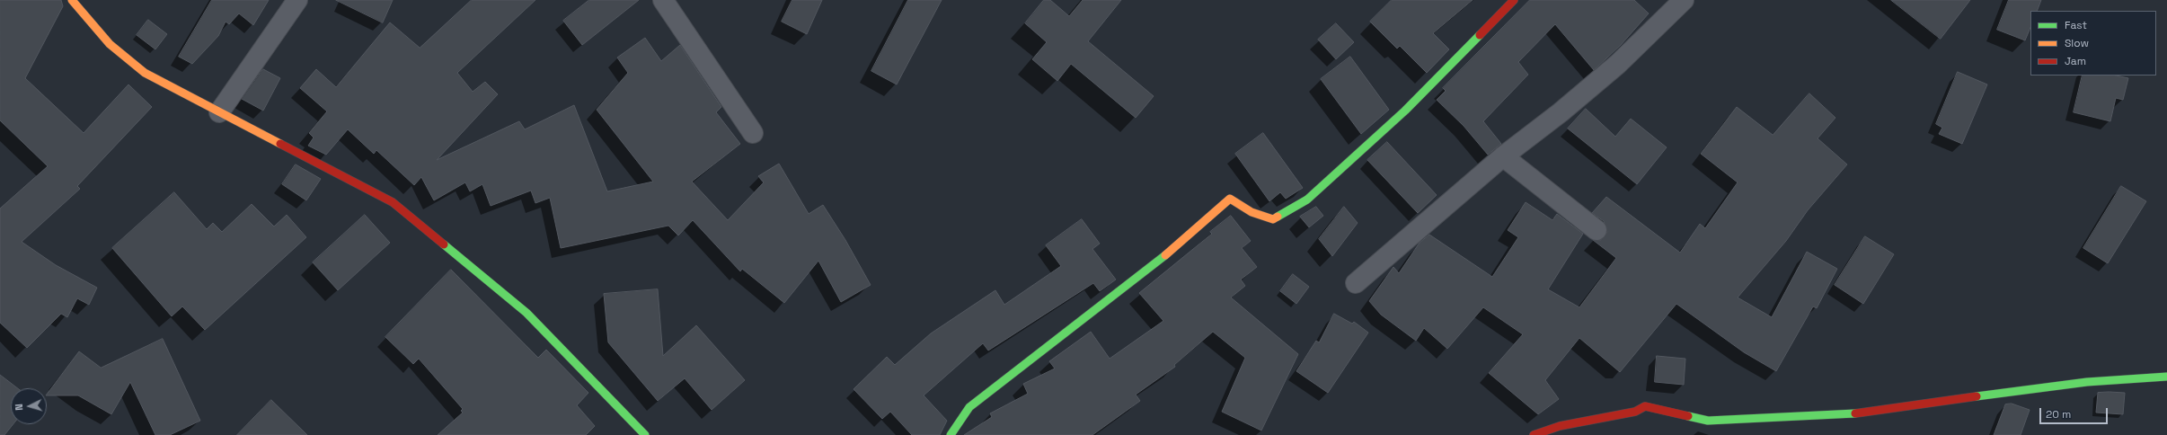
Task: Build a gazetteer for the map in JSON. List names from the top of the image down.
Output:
{
  "legend": ["Fast", "Slow", "Jam"],
  "scale_bar": "20 m",
  "north": "left"
}
